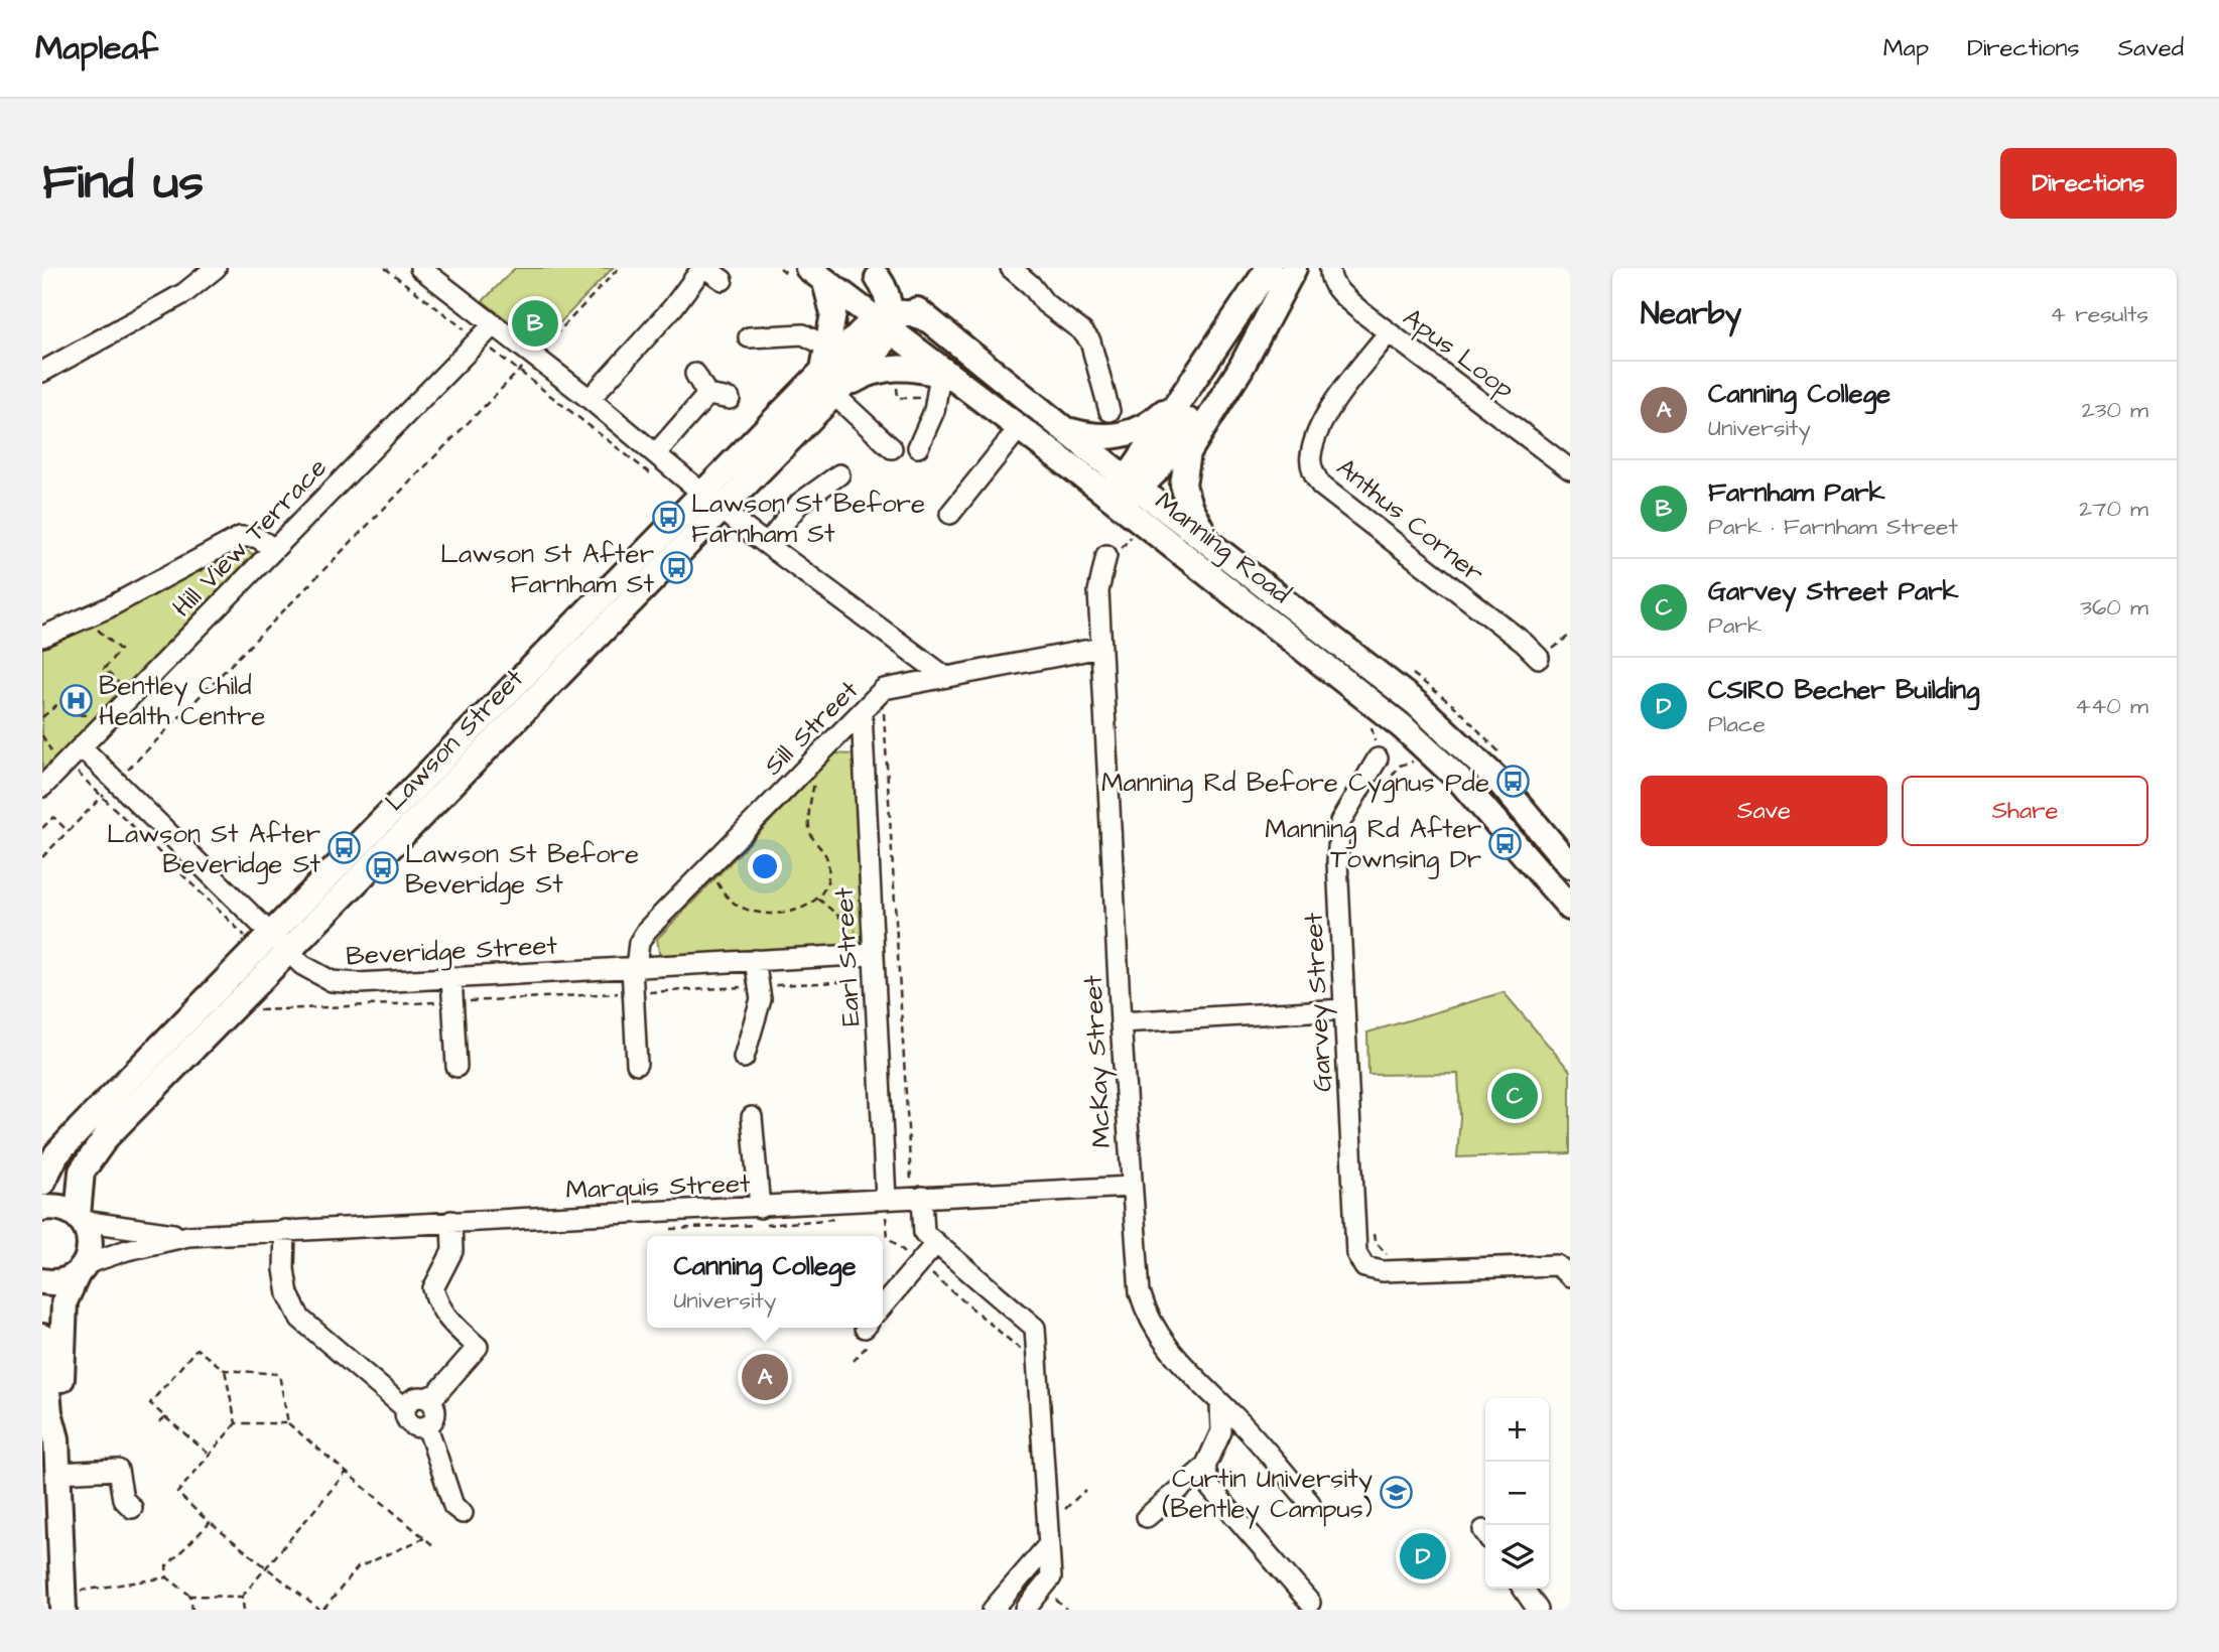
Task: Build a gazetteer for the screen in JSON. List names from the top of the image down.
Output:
{
  "streets": {
    "main road": ["Manning Road", "Lawson Street"],
    "street": [
      "Apus Loop",
      "Anthus Corner",
      "Hill View Terrace",
      "Sill Street",
      "Beveridge Street",
      "Earl Street",
      "Garvey Street",
      "McKay Street",
      "Marquis Street"
    ]
  },
  "crossings": [
    ["Apus Loop", "Anthus Corner"],
    ["Hill View Terrace", "Beveridge Street"],
    ["Manning Road", "Lawson Street"],
    ["Sill Street", "Beveridge Street"],
    ["Sill Street", "Earl Street"],
    ["Sill Street", "McKay Street"],
    ["Lawson Street", "Beveridge Street"],
    ["Lawson Street", "Marquis Street"],
    ["Beveridge Street", "Earl Street"],
    ["Earl Street", "Marquis Street"],
    ["McKay Street", "Marquis Street"]
  ],
  "places": {
    "bus stop": [
      "Lawson St Before Farnham St",
      "Lawson St After Farnham St",
      "Manning Rd Before Cygnus Pde",
      "Manning Rd After Townsing Dr",
      "Lawson St After Beveridge St",
      "Lawson St Before Beveridge St"
    ],
    "hospital": ["Bentley Child Health Centre"],
    "school or university": ["Curtin University (Bentley Campus)"]
  },
  "page": {
    "header": "Mapleaf",
    "nav": ["Map", "Directions", "Saved"],
    "buttons": [
      "Directions",
      ["Save", "Share"]
    ],
    "title": "Find us",
    "heading": ["Nearby", "4 results"],
    "pins": [
      "B",
      "C",
      "A",
      "D"
    ],
    "list": [
      {
        "mark": "A",
        "name": "Canning College",
        "note": "University",
        "value": "230 m"
      },
      {
        "mark": "B",
        "name": "Farnham Park",
        "note": "Park · Farnham Street",
        "value": "270 m"
      },
      {
        "mark": "C",
        "name": "Garvey Street Park",
        "note": "Park",
        "value": "360 m"
      },
      {
        "mark": "D",
        "name": "CSIRO Becher Building",
        "note": "Place",
        "value": "440 m"
      }
    ],
    "popup": ["Canning College", "University"],
    "map_buttons": ["+", "−"]
  }
}
